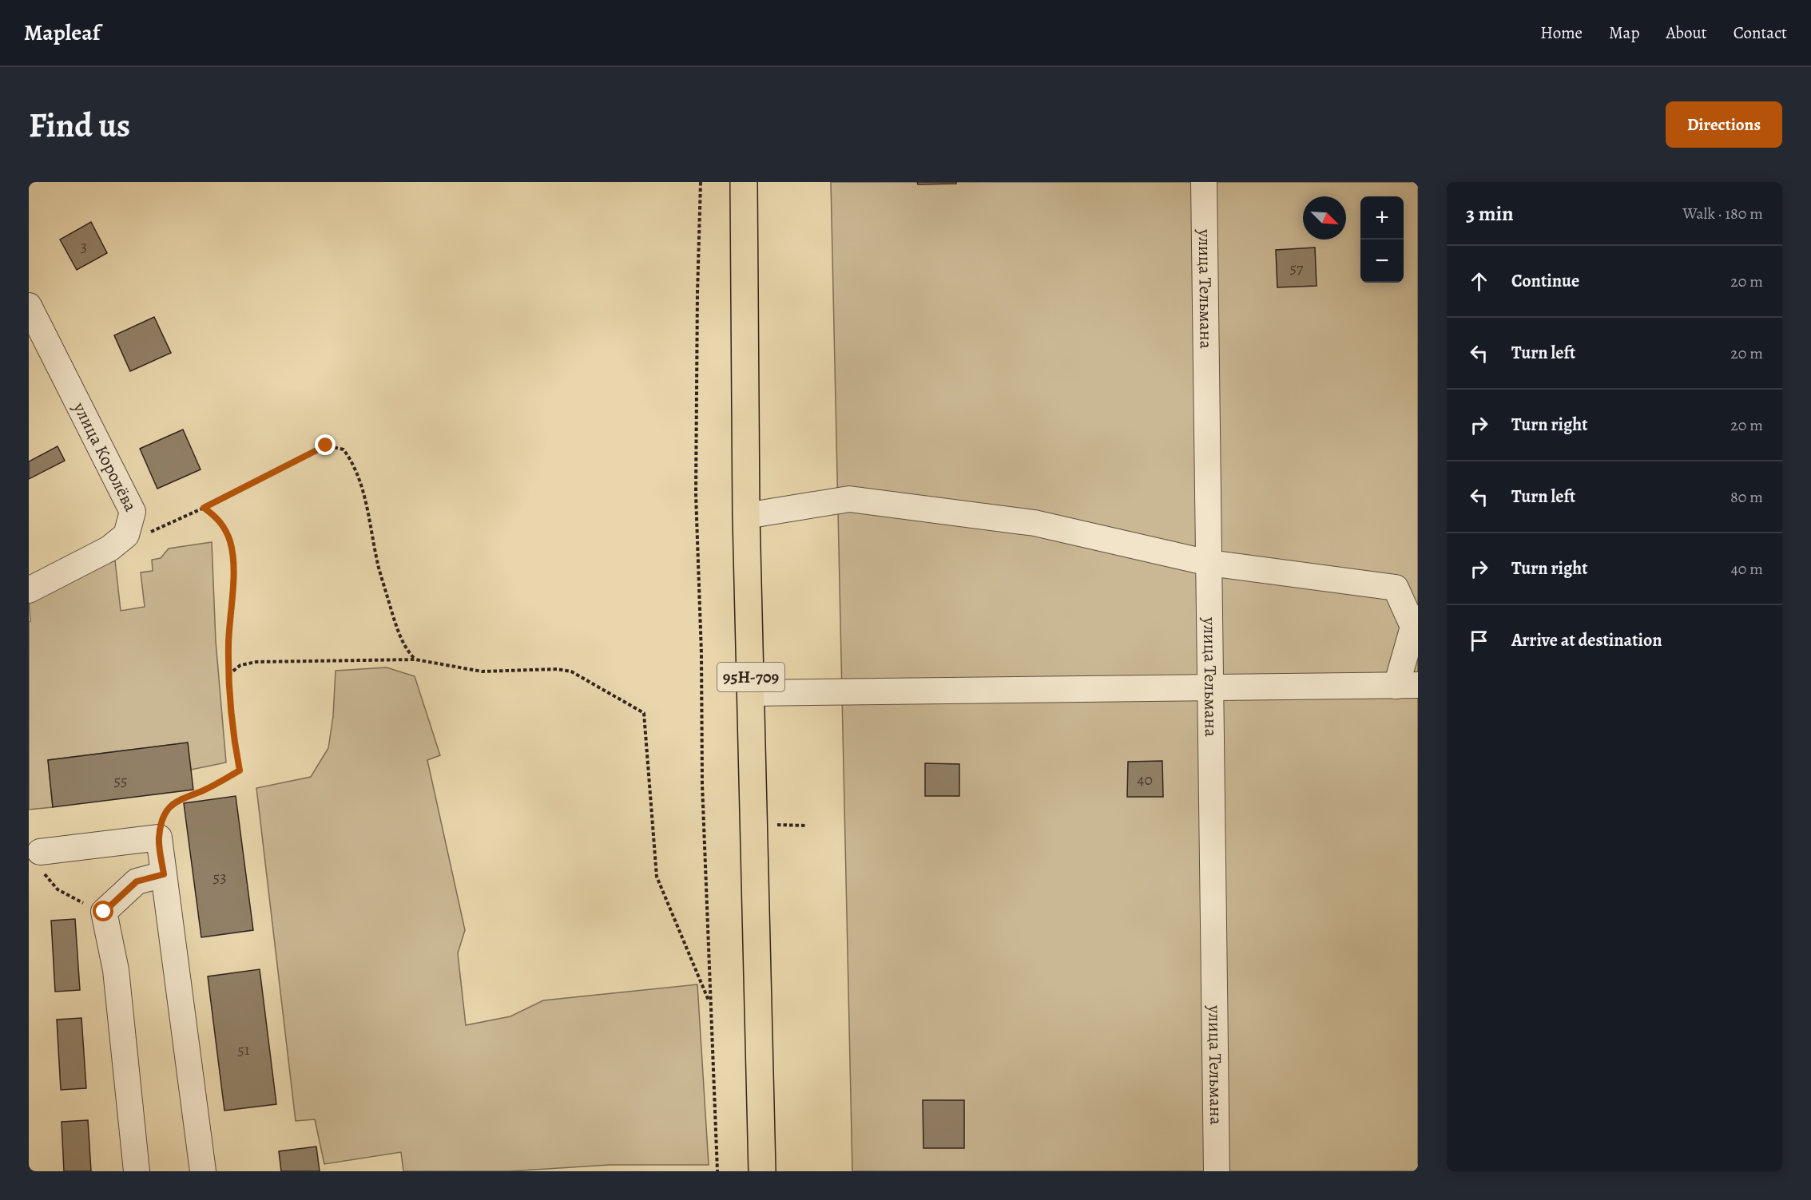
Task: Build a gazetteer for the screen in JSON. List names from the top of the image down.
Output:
{
  "streets": {
    "main road": ["95Н-709"],
    "street": ["улица Тельмана", "улица Королёва"]
  },
  "house_numbers": [
    "3",
    "57",
    "40",
    "55",
    "53",
    "51"
  ],
  "north": "bottom right",
  "page": {
    "header": "Mapleaf",
    "nav": [
      "Home",
      "Map",
      "About",
      "Contact"
    ],
    "buttons": "Directions",
    "title": "Find us",
    "heading": ["3 min", "Walk · 180 m"],
    "map_buttons": ["+", "−"],
    "list": [
      ["Continue", "20 m"],
      ["Turn left", "20 m"],
      ["Turn right", "20 m"],
      ["Turn left", "80 m"],
      ["Turn right", "40 m"],
      "Arrive at destination"
    ]
  }
}
